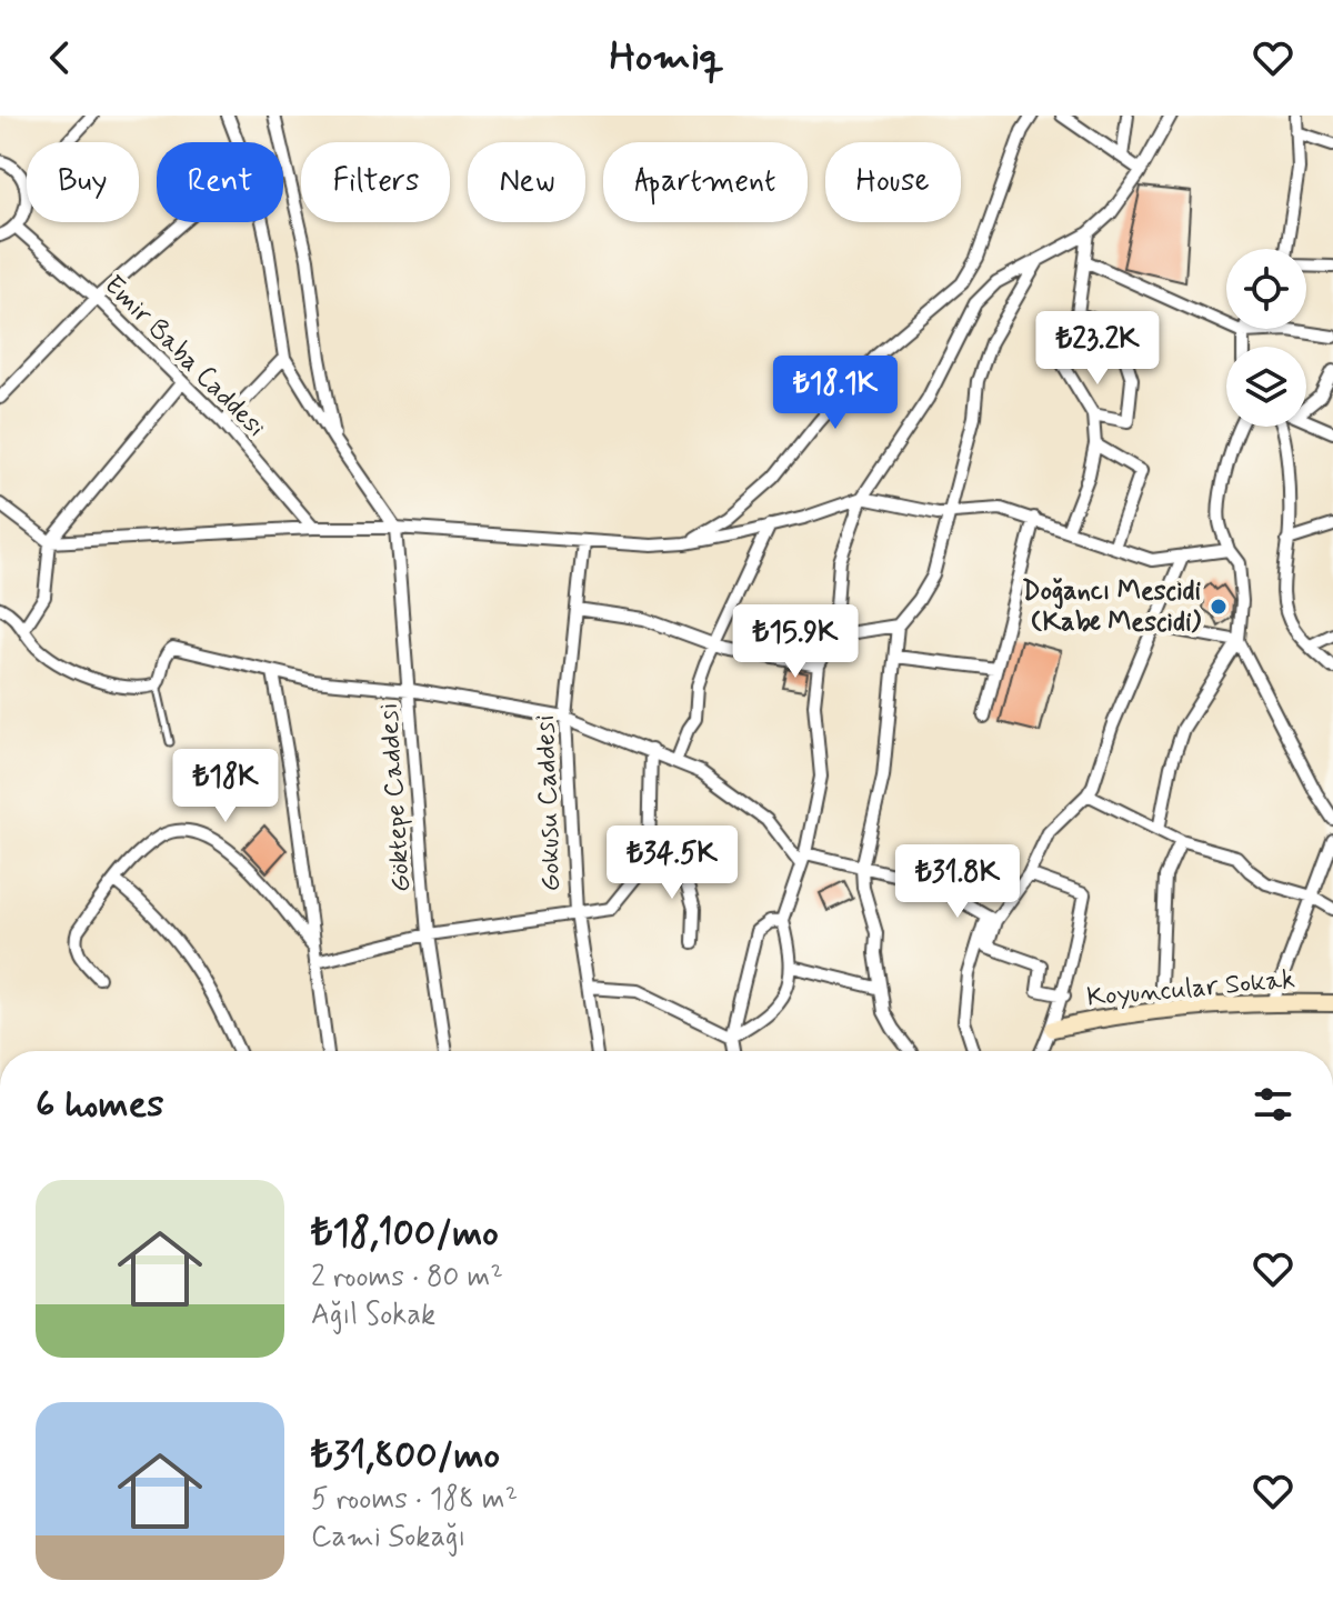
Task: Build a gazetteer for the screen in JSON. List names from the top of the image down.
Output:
{
  "streets": {
    "street": [
      "Emir Baba Caddesi",
      "Göktepe Caddesi",
      "Gokusu Caddesi",
      "Koyuncular Sokak"
    ]
  },
  "places": ["Doğancı Mescidi (Kabe Mescidi)"],
  "page": {
    "header": "Homiq",
    "chip": [
      "Buy",
      "Rent",
      "Filters",
      "New",
      "Apartment",
      "House"
    ],
    "price": [
      "₺23.2K",
      "₺18.1K",
      "₺15.9K",
      "₺18K",
      "₺34.5K",
      "₺31.8K"
    ],
    "heading": "6 homes",
    "list": [
      {
        "name": "₺18,100/mo",
        "note": "2 rooms · 80 m² · Ağıl Sokak"
      },
      {
        "name": "₺31,800/mo",
        "note": "5 rooms · 188 m² · Cami Sokağı"
      }
    ]
  }
}
